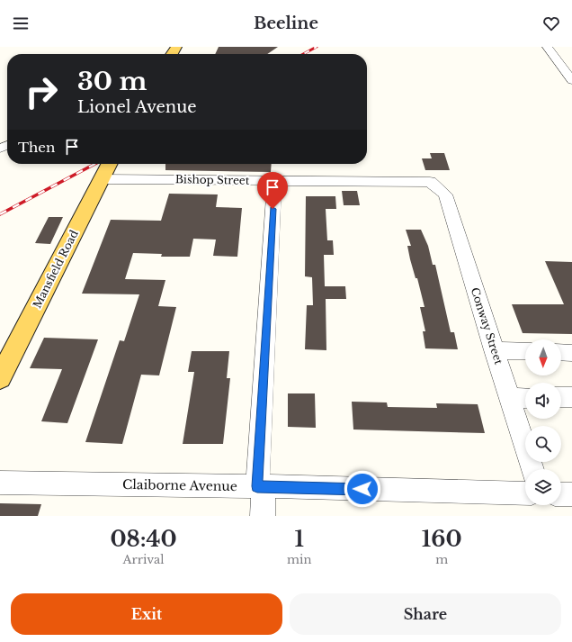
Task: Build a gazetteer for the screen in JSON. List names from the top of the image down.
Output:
{
  "streets": {
    "main road": ["Mansfield Road"],
    "street": ["Bishop Street", "Conway Street", "Claiborne Avenue"]
  },
  "crossings": [
    ["Bishop Street", "Mansfield Road"],
    ["Bishop Street", "Conway Street"]
  ],
  "north": "bottom",
  "page": {
    "header": "Beeline",
    "turn": ["30 m", "Lionel Avenue"],
    "then": "Then",
    "eta": [
      "08:40",
      "Arrival",
      "1",
      "min",
      "160",
      "m"
    ],
    "buttons": ["Exit", "Share"]
  }
}
